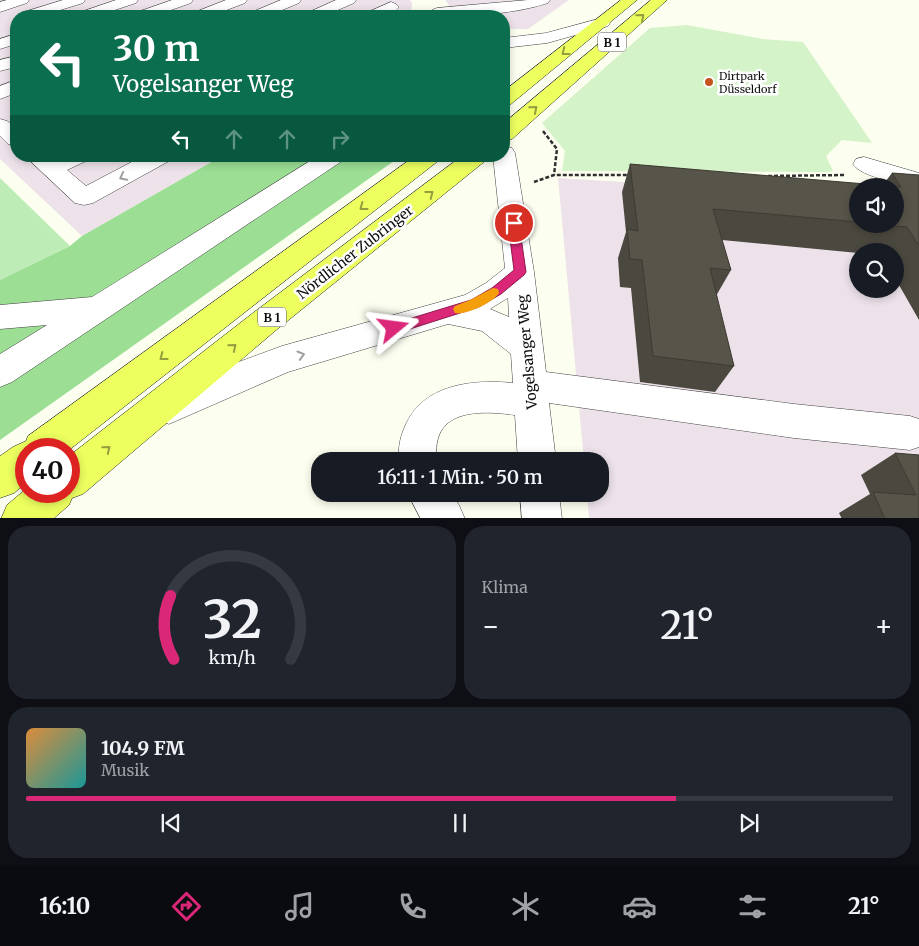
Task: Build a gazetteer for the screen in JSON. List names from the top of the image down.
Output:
{
  "streets": {
    "main road": ["B 1", "Nördlicher Zubringer"],
    "street": ["Vogelsanger Weg"]
  },
  "places": ["Dirtpark Düsseldorf"],
  "page": {
    "turn": ["30 m", "Vogelsanger Weg"],
    "limit": "40",
    "trip": "16:11 · 1 Min. · 50 m",
    "tile": "Klima",
    "heat": ["−", "21°", "+"],
    "song": ["104.9 FM", "Musik"],
    "tabs": ["16:10", "21°"],
    "gauge": ["32", "km/h"]
  }
}
